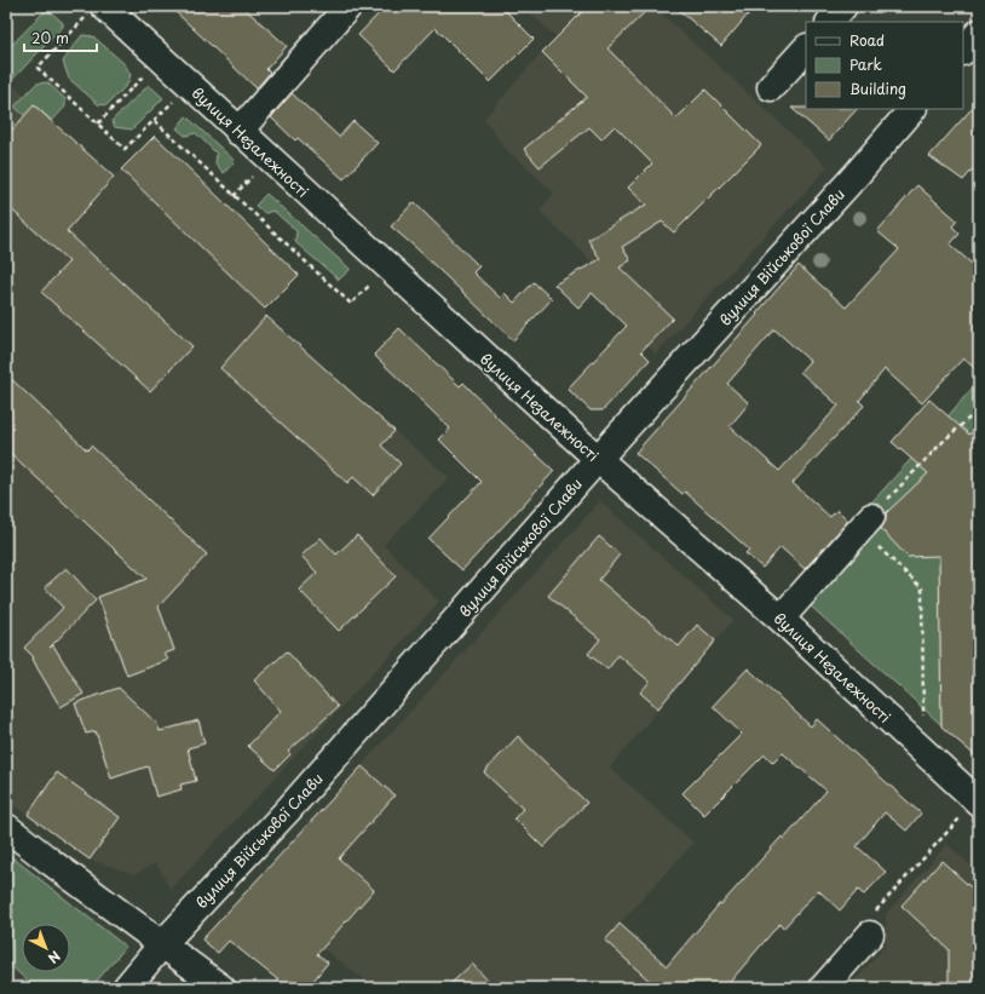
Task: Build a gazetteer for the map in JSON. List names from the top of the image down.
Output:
{
  "streets": {
    "street": ["вулиця Незалежності", "вулиця Військової Слави"]
  },
  "crossings": [
    ["вулиця Незалежності", "вулиця Військової Слави"]
  ],
  "legend": ["Road", "Park", "Building"],
  "scale_bar": "20 m",
  "north": "bottom right"
}
